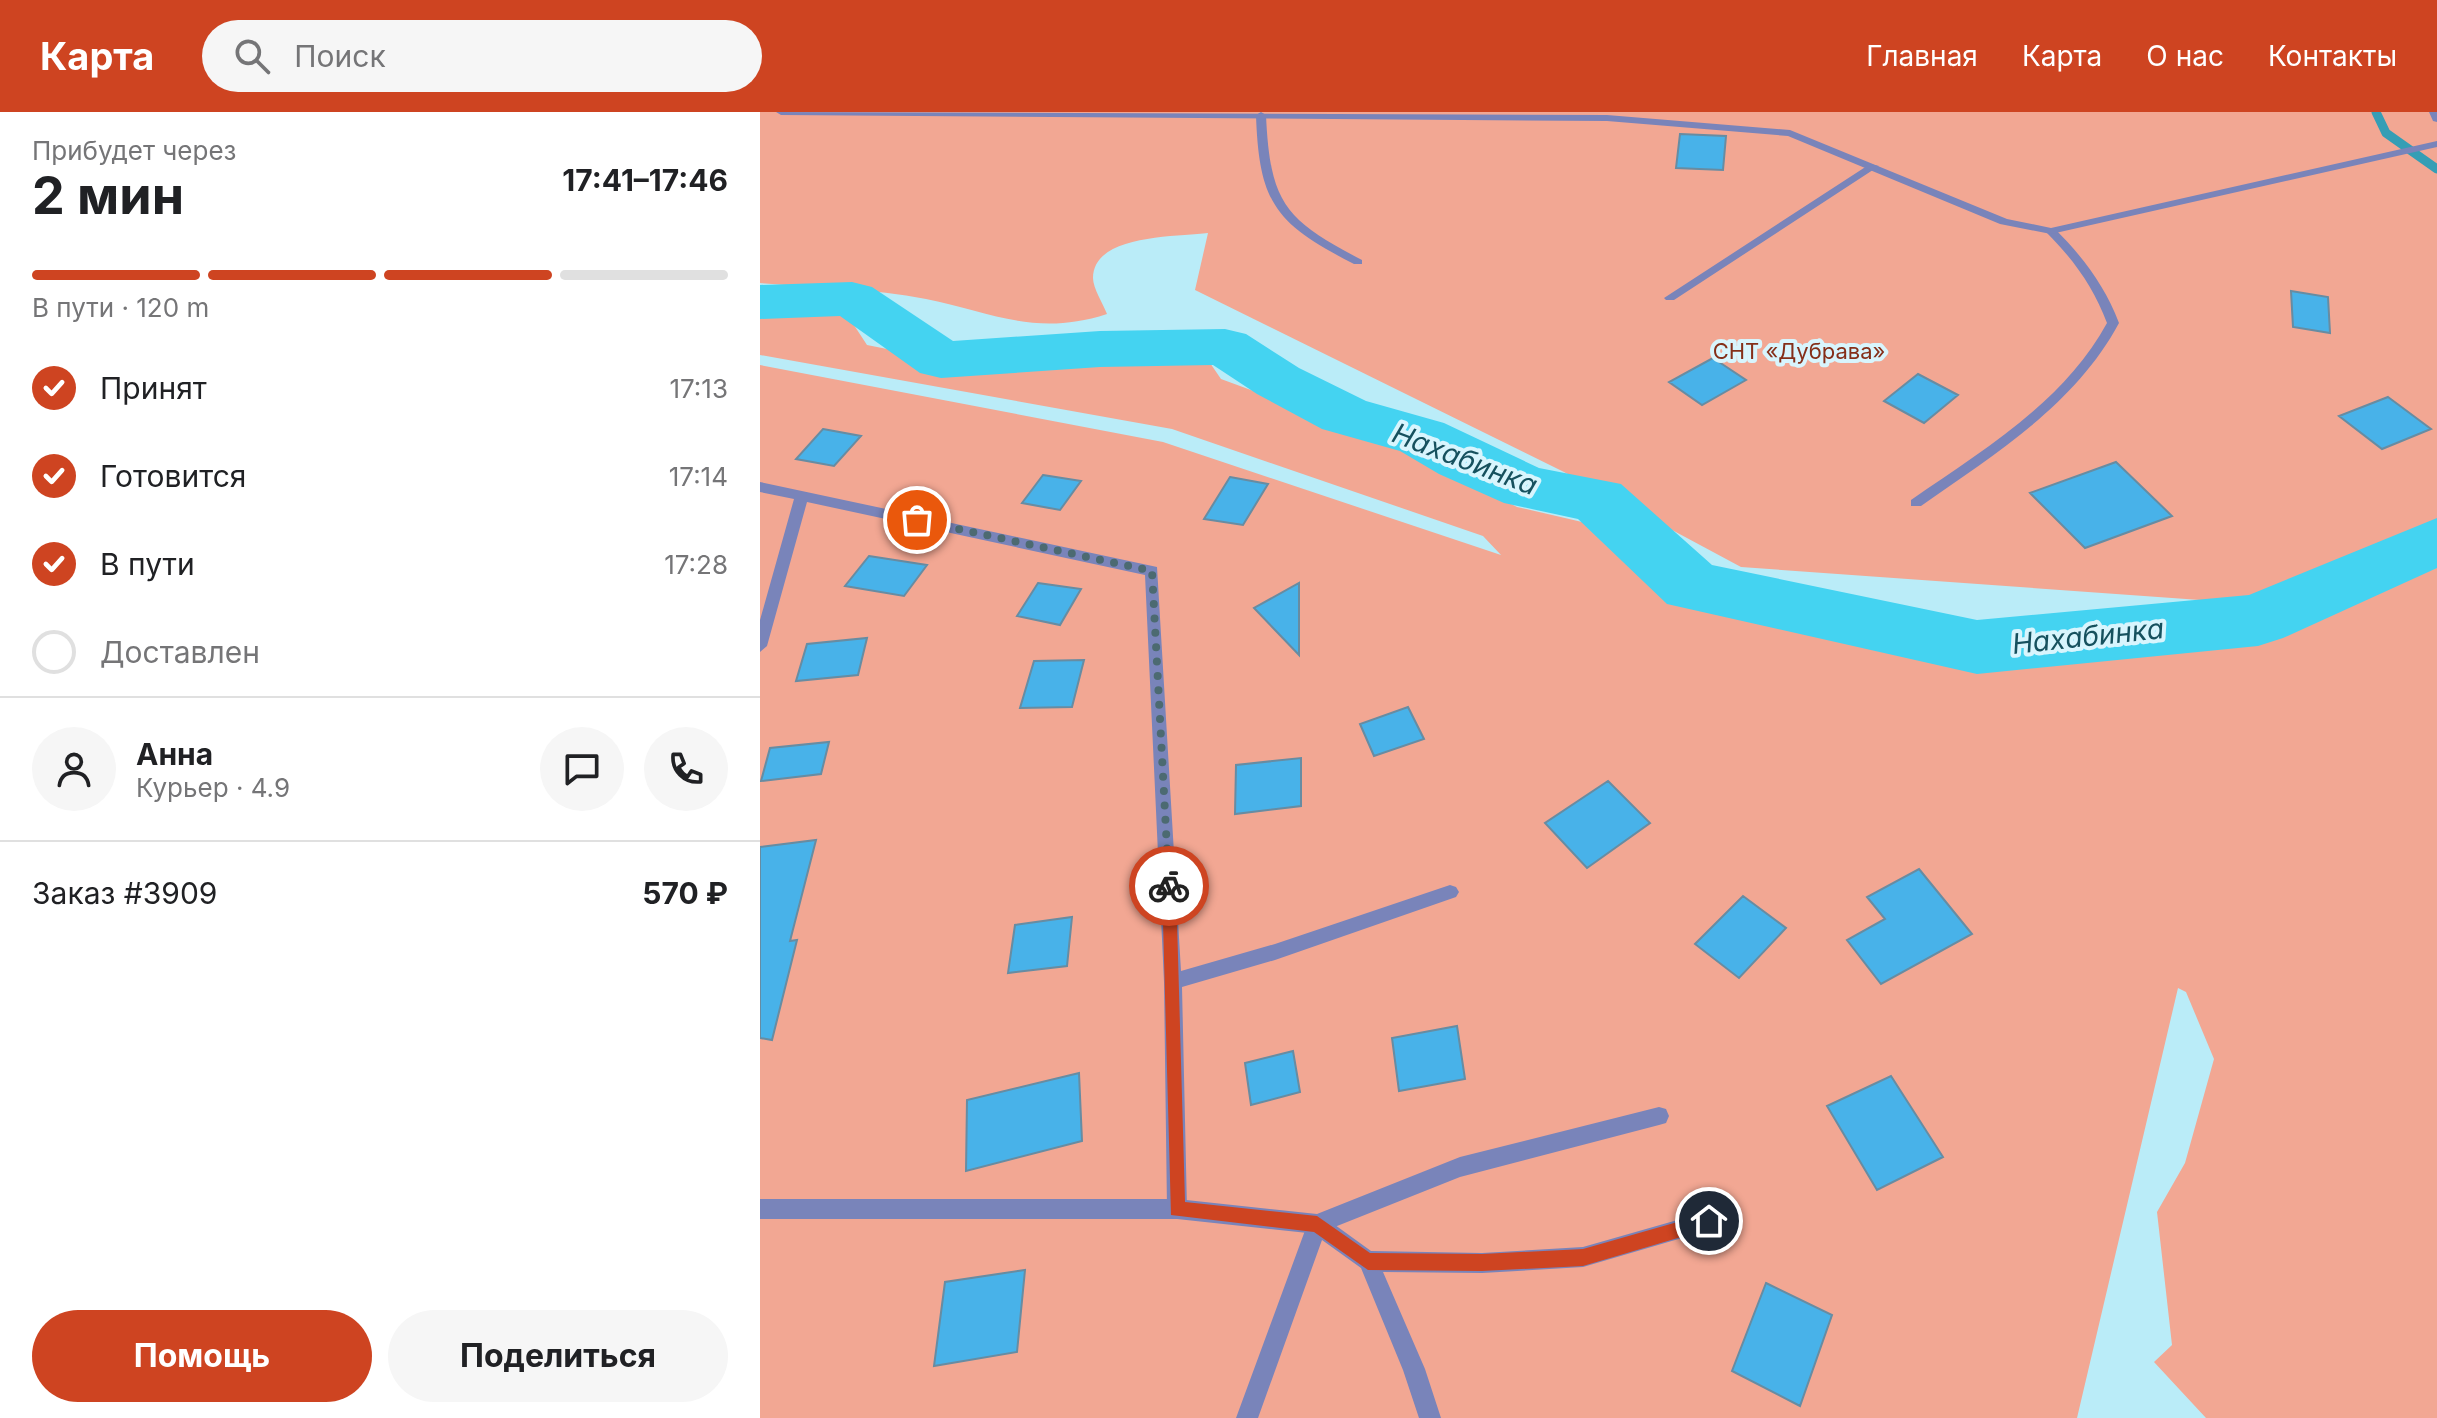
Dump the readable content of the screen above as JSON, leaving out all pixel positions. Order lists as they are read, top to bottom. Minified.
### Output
{"water":["Нахабинка"],"parks":["СНТ «Дубрава»"],"page":{"header":"Карта","search":"Поиск","nav":["Главная","Карта","О нас","Контакты"],"heading":["2 мин","Прибудет через","17:41–17:46"],"panel":["Анна","Курьер · 4.9","Заказ #3909","570 ₽"],"bar":"В пути · 120 m","list":[["Принят","17:13"],["Готовится","17:14"],["В пути","17:28"],"Доставлен"],"buttons":["Помощь","Поделиться"]}}
